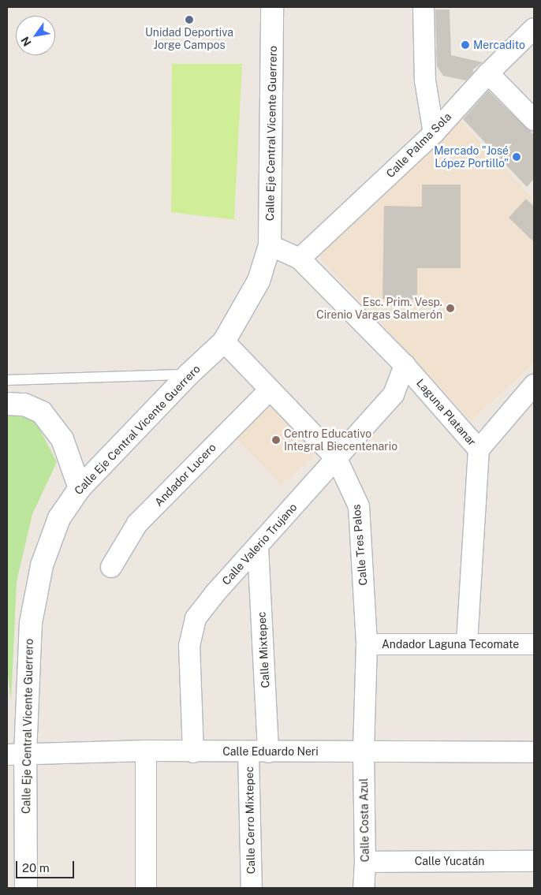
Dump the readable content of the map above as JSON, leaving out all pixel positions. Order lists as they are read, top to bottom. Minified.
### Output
{"streets":{"main road":["Calle Eje Central Vicente Guerrero"],"street":["Calle Palma Sola","Laguna Platanar","Andador Lucero","Calle Valerio Trujano","Calle Tres Palos","Andador Laguna Tecomate","Calle Mixtepec","Calle Eduardo Neri","Calle Cerro Mixtepec","Calle Costa Azul","Calle Yucatán"]},"crossings":[["Calle Eje Central Vicente Guerrero","Laguna Platanar"],["Calle Eje Central Vicente Guerrero","Calle Tres Palos"],["Calle Eje Central Vicente Guerrero","Calle Eduardo Neri"],["Calle Palma Sola","Laguna Platanar"],["Laguna Platanar","Calle Valerio Trujano"],["Laguna Platanar","Andador Laguna Tecomate"],["Andador Lucero","Calle Tres Palos"],["Calle Valerio Trujano","Calle Tres Palos"],["Calle Valerio Trujano","Calle Mixtepec"],["Calle Valerio Trujano","Calle Eduardo Neri"],["Calle Tres Palos","Andador Laguna Tecomate"],["Calle Tres Palos","Calle Eduardo Neri"],["Calle Tres Palos","Calle Costa Azul"],["Calle Mixtepec","Calle Eduardo Neri"],["Calle Mixtepec","Calle Cerro Mixtepec"],["Calle Eduardo Neri","Calle Cerro Mixtepec"],["Calle Eduardo Neri","Calle Costa Azul"],["Calle Costa Azul","Calle Yucatán"]],"places":["Unidad Deportiva Jorge Campos","Mercadito","Mercado \"José López Portillo\"","Esc. Prim. Vesp. Cirenio Vargas Salmerón","Centro Educativo Integral Biecentenario"],"scale_bar":"20 m","north":"bottom left"}
